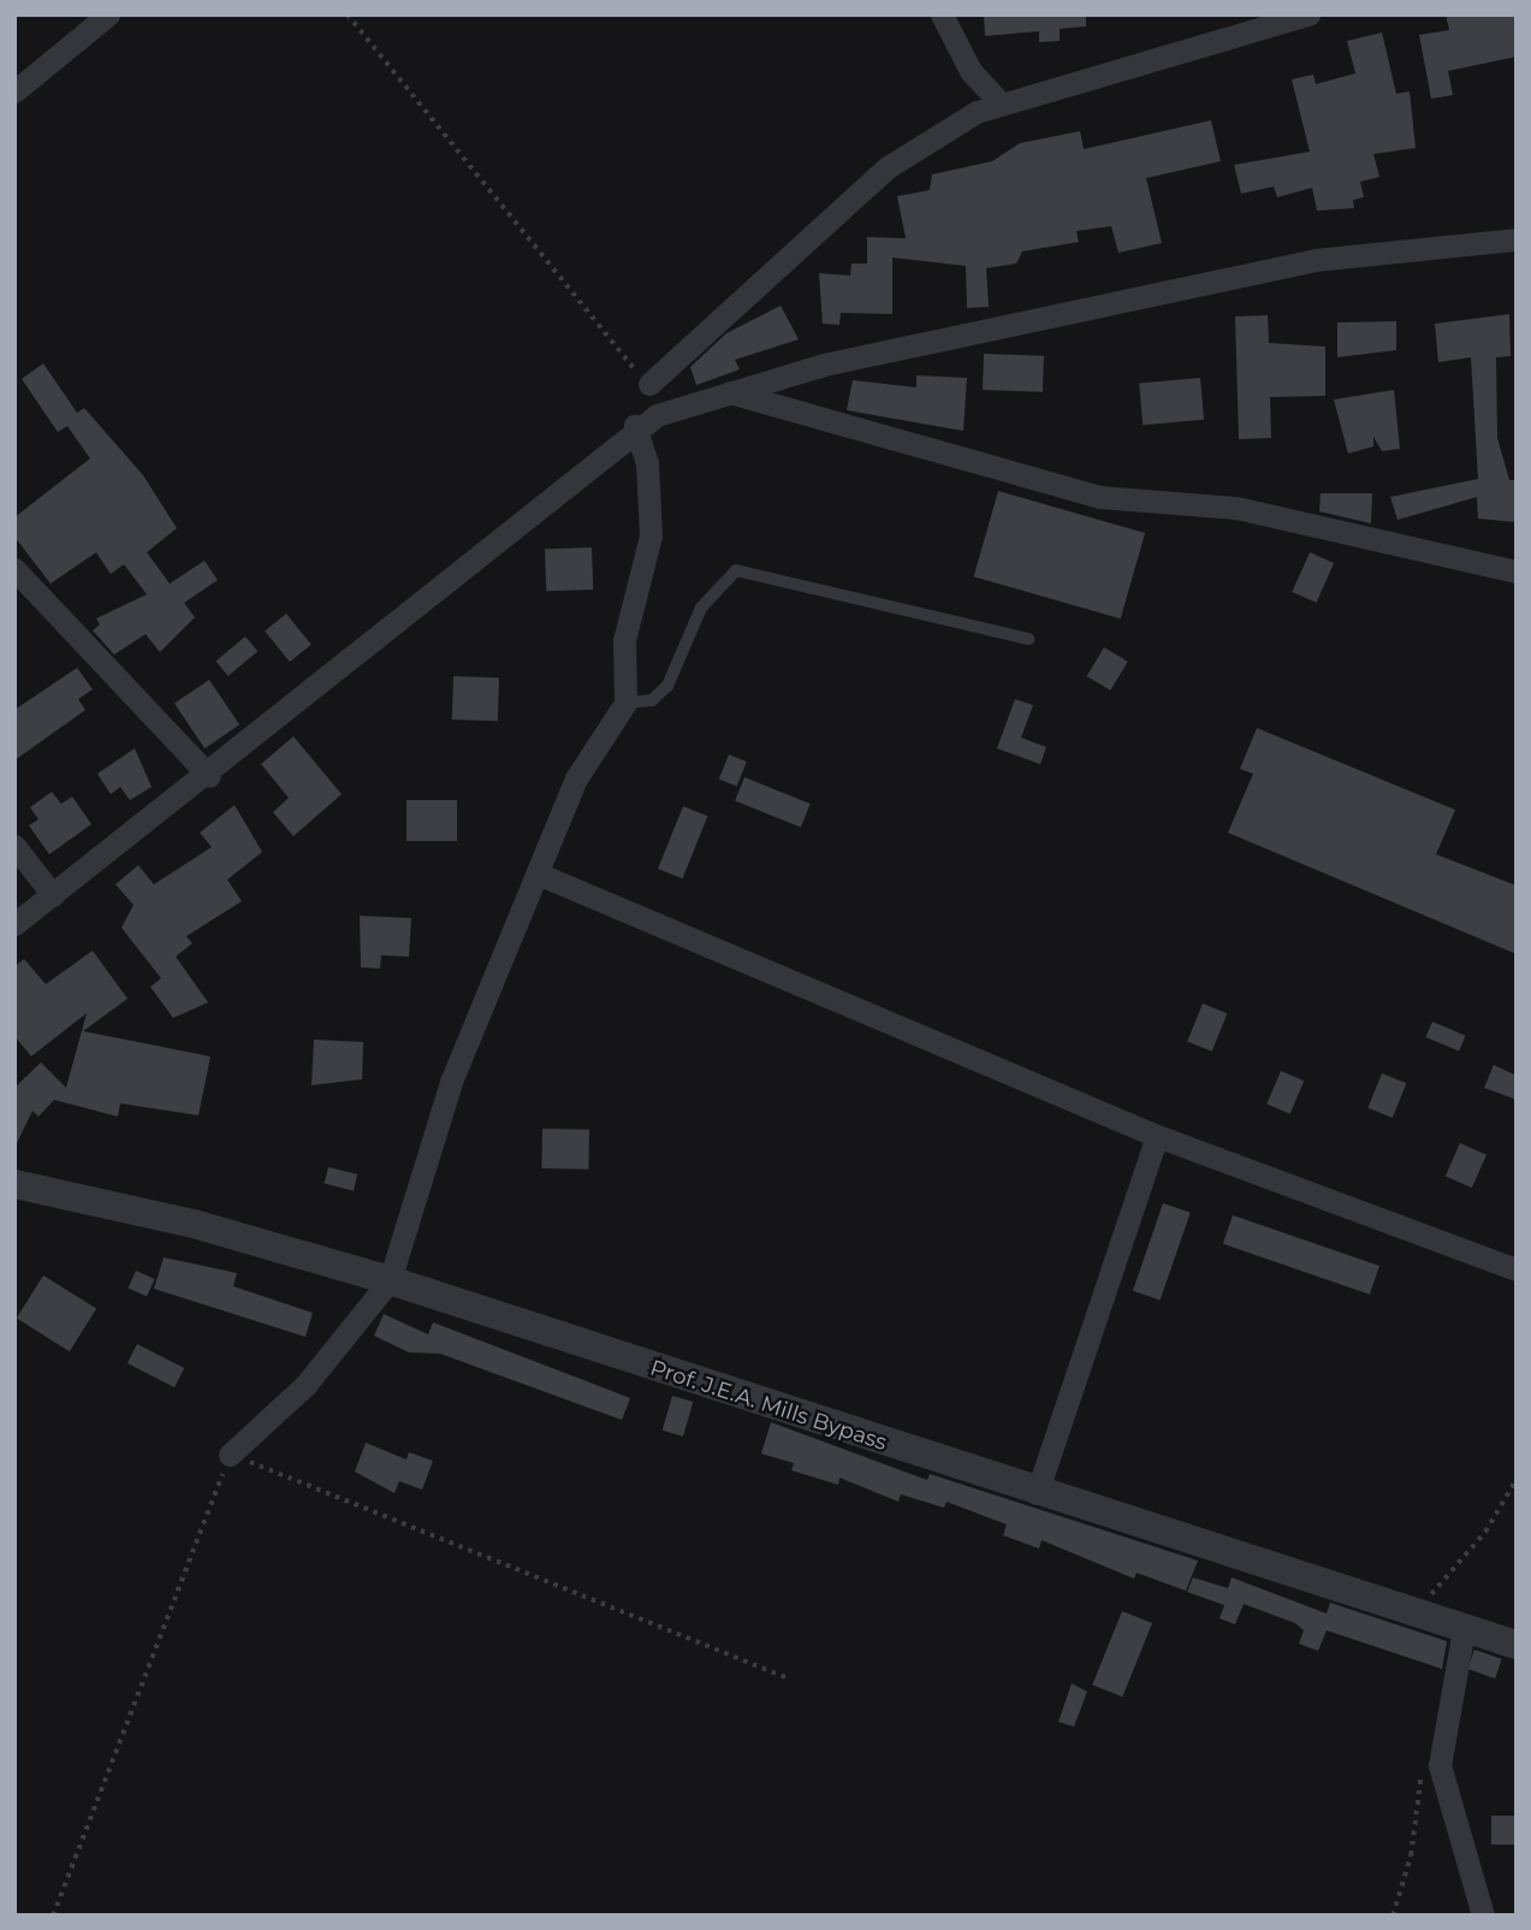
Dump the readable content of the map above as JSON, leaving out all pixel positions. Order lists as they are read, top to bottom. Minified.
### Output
{"streets":{"street":["Prof. J.E.A. Mills Bypass"]}}
